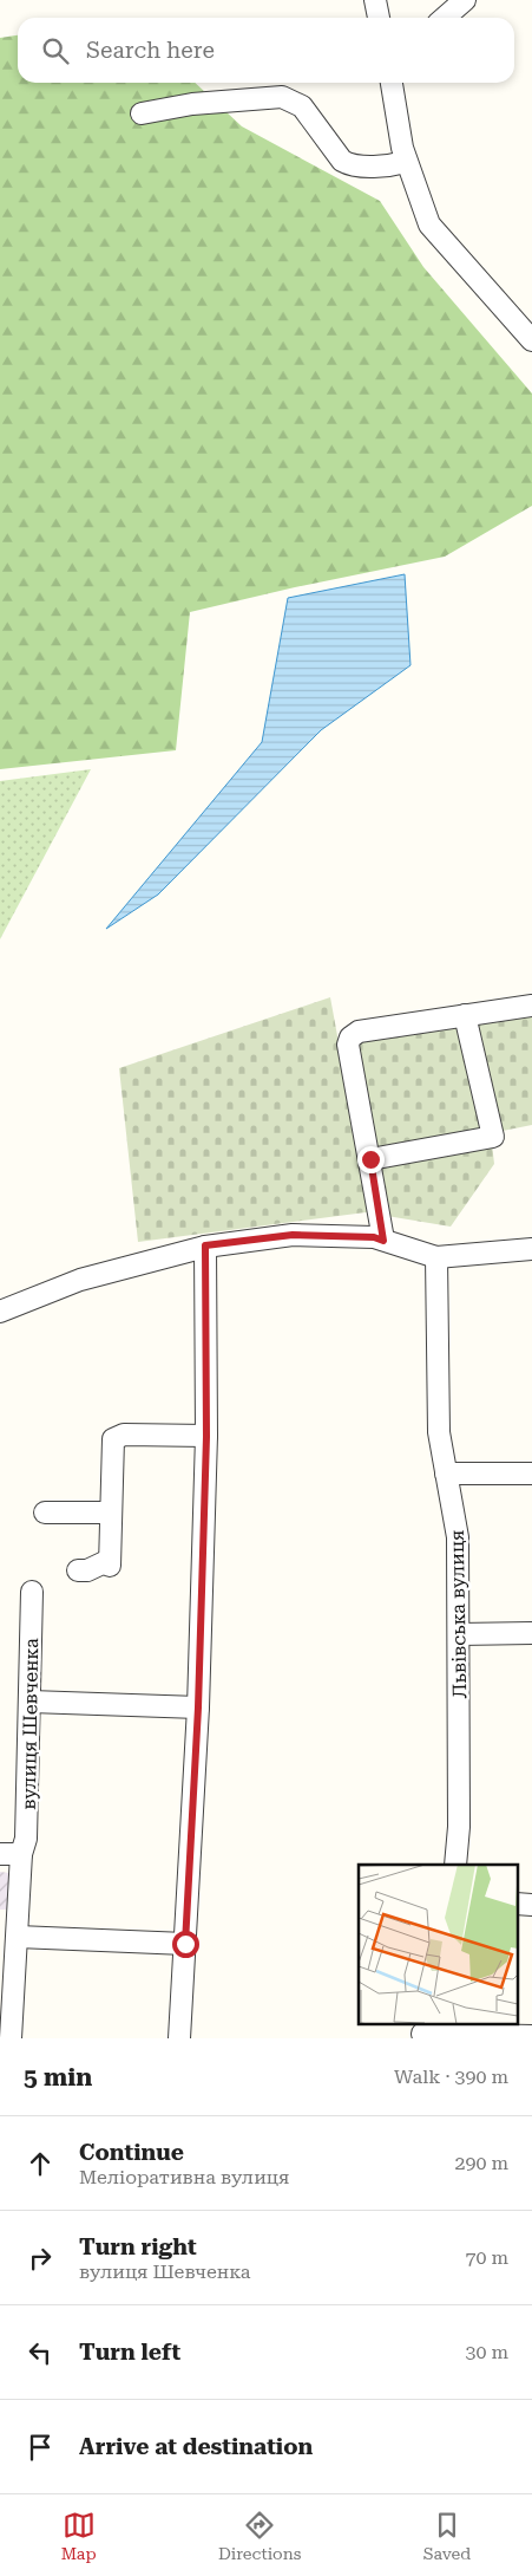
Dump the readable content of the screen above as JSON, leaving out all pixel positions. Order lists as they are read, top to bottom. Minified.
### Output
{"streets":{"street":["Львівська вулиця","вулиця Шевченка"]},"page":{"search":"Search here","heading":["5 min","Walk · 390 m"],"list":[["Continue","Меліоративна вулиця","290 m"],["Turn right","вулиця Шевченка","70 m"],["Turn left","30 m"],"Arrive at destination"],"nav":["Map","Directions","Saved"]}}
